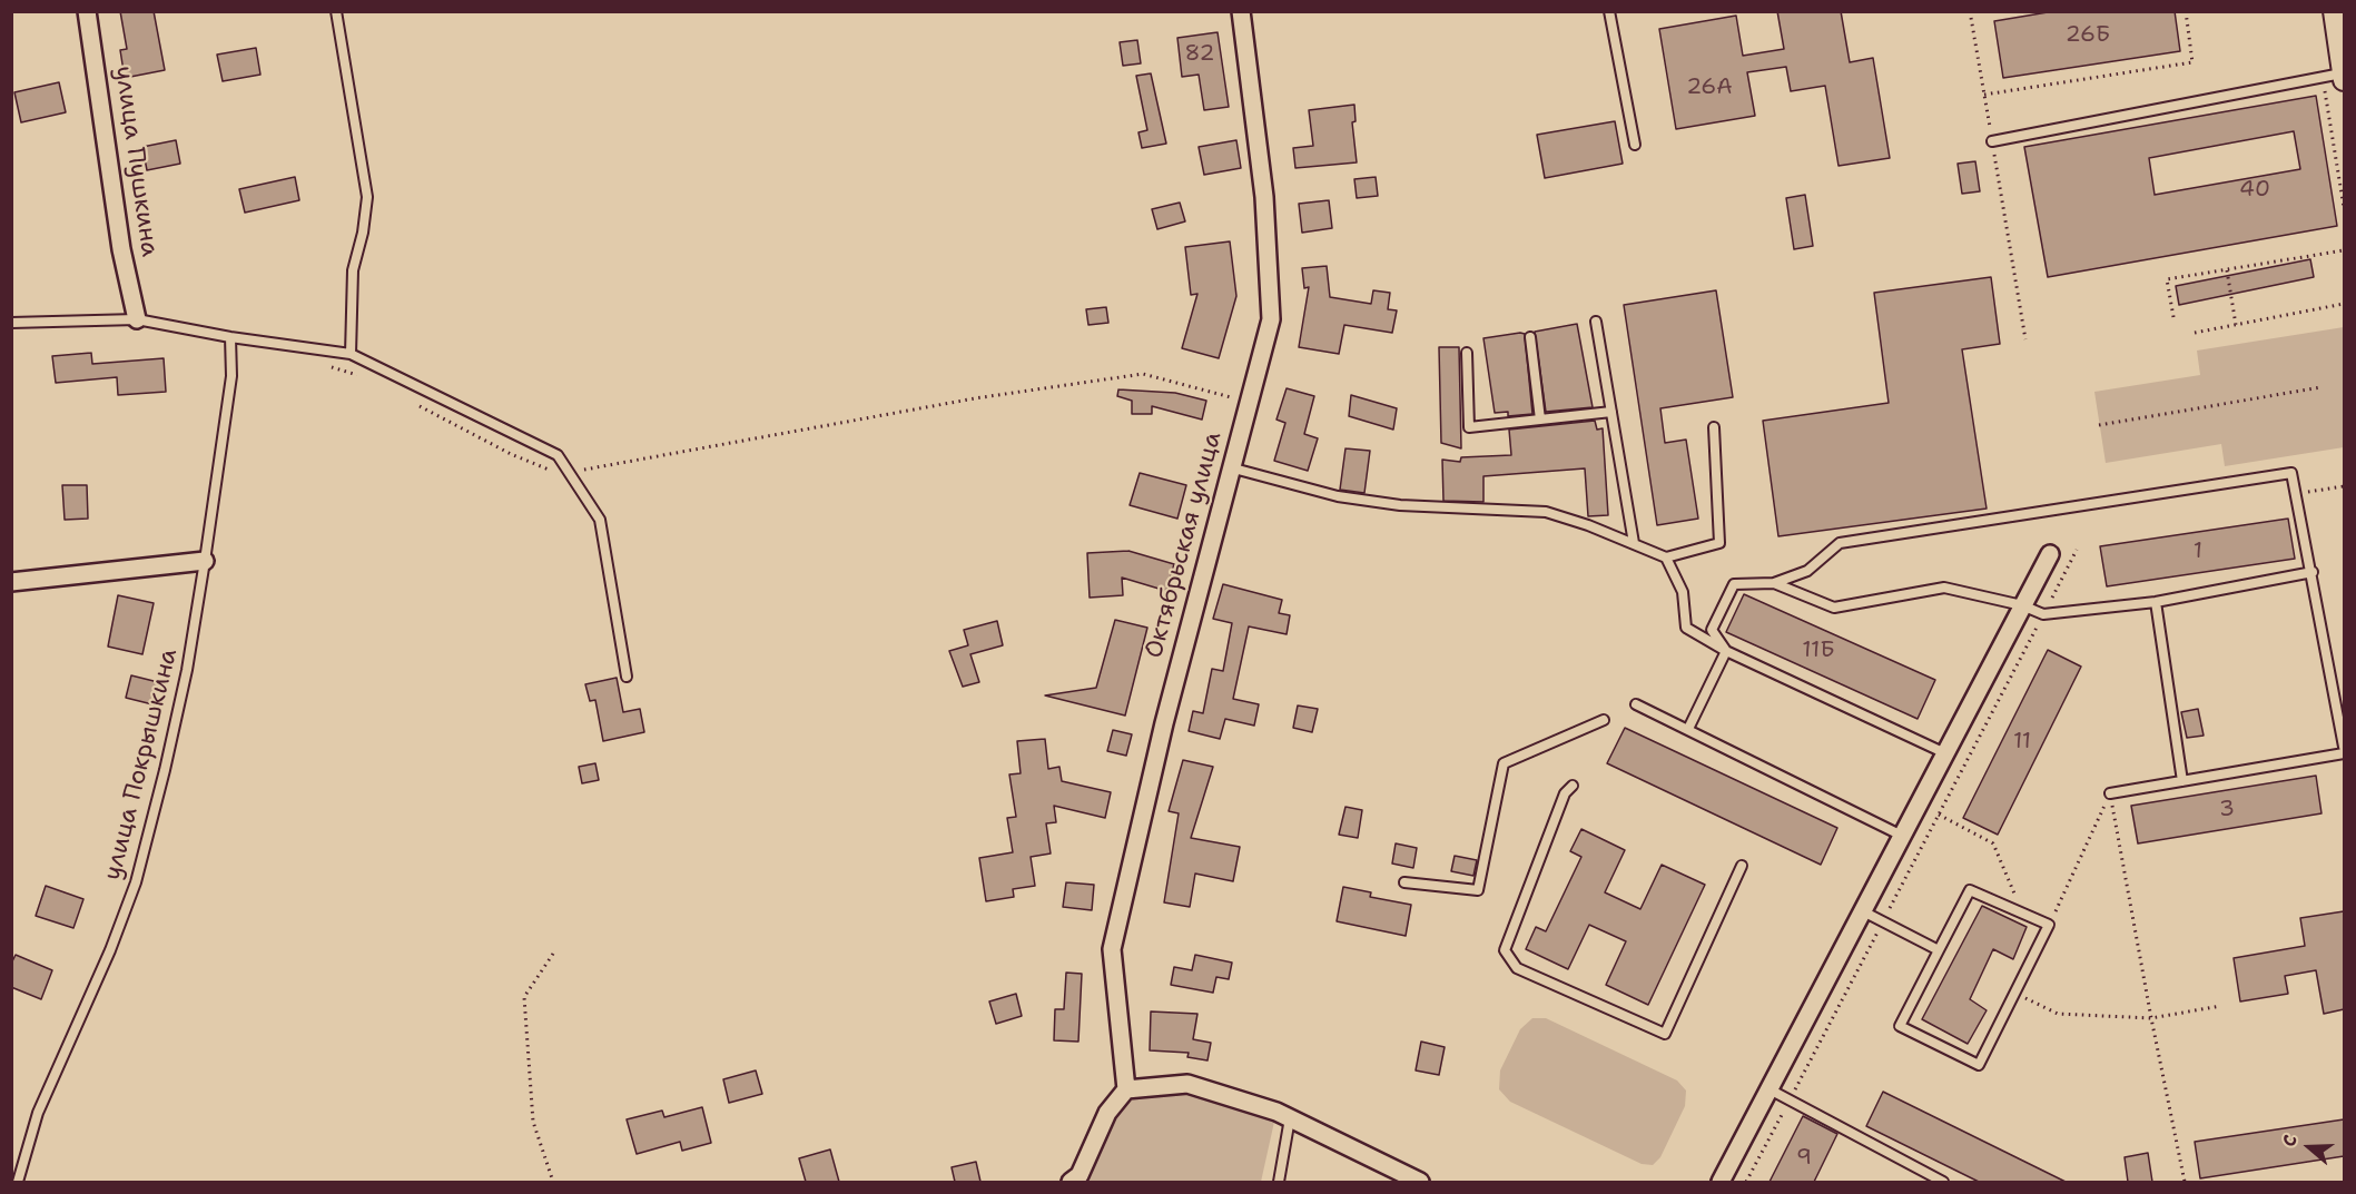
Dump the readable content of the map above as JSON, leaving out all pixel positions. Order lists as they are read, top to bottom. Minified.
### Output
{"streets":{"street":["улица Пушкина","Октябрьская улица"],"lane":["улица Покрышкина"]},"house_numbers":["26Б","82","26А","40","1","11Б","11","3","9"],"north":"left"}
